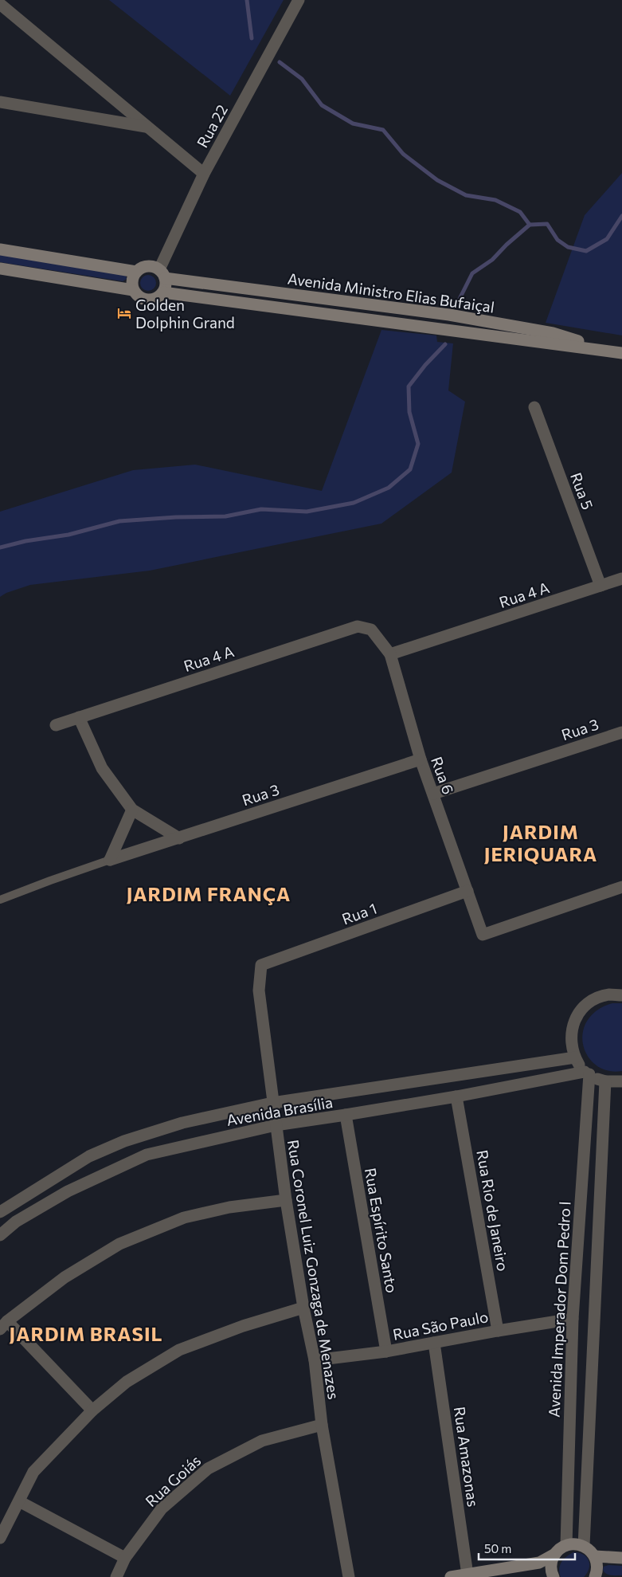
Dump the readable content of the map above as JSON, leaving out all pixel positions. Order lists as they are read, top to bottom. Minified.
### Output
{"streets":{"main road":["Avenida Ministro Elias Bufaiçal"],"street":["Rua 22","Rua 5","Rua 4 A","Rua 3","Rua 6","Rua 1","Avenida Brasília","Rua Rio de Janeiro","Rua Espírito Santo","Rua Coronel Luiz Gonzaga de Menazes","Avenida Imperador Dom Pedro l","Rua São Paulo","Rua Amazonas","Rua Goiás"]},"crossings":[["Rua 22","Avenida Ministro Elias Bufaiçal"],["Rua 5","Rua 4 A"],["Rua 4 A","Rua 6"],["Rua 3","Rua 6"],["Rua 6","Rua 1"],["Rua 1","Rua Coronel Luiz Gonzaga de Menazes"],["Avenida Brasília","Rua Rio de Janeiro"],["Avenida Brasília","Rua Espírito Santo"],["Avenida Brasília","Rua Coronel Luiz Gonzaga de Menazes"],["Avenida Brasília","Avenida Imperador Dom Pedro l"],["Rua Rio de Janeiro","Rua São Paulo"],["Rua Espírito Santo","Rua São Paulo"],["Rua Coronel Luiz Gonzaga de Menazes","Rua São Paulo"],["Rua Coronel Luiz Gonzaga de Menazes","Rua Goiás"],["Avenida Imperador Dom Pedro l","Rua São Paulo"],["Rua São Paulo","Rua Amazonas"]],"districts":["JARDIM JERIQUARA","JARDIM FRANÇA","JARDIM BRASIL"],"places":{"hotel":["Golden Dolphin Grand"]},"scale_bar":"50 m"}
